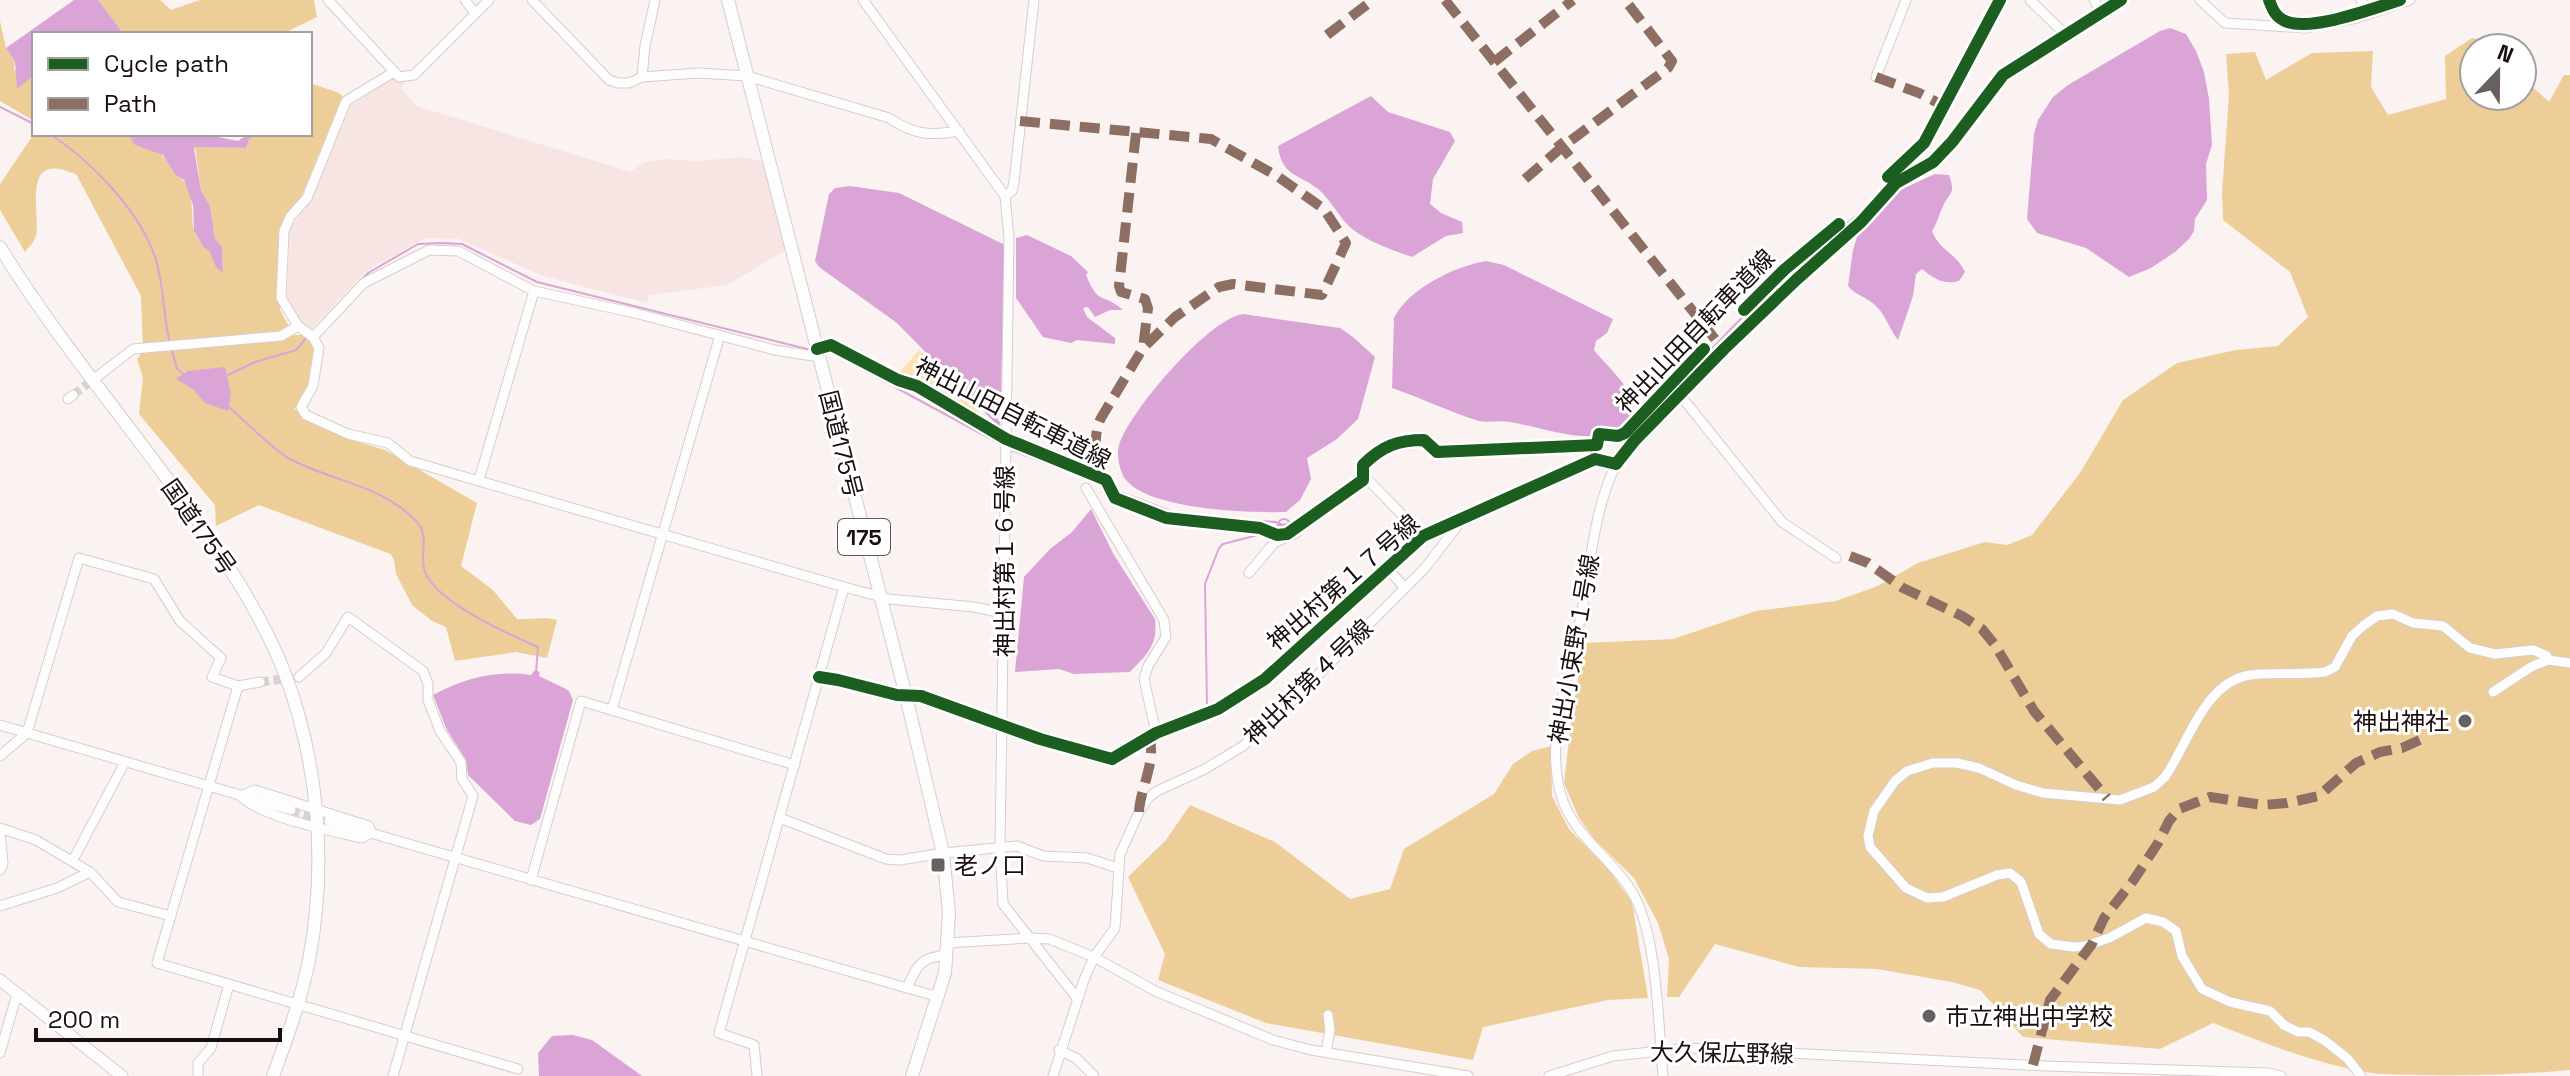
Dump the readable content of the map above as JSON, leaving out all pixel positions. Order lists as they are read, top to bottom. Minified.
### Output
{"streets":{"highway":["国道175号","175"],"street":["神出村第１６号線","神出村第１７号線","神出小束野１号線","神出村第４号線","大久保広野線"],"cycle path":["神出山田自転車道線"]},"crossings":[["国道175号","神出村第１７号線"],["神出村第１６号線","神出村第１７号線"],["神出村第１６号線","神出村第４号線"],["神出村第１７号線","神出小束野１号線"],["神出村第１７号線","神出村第４号線"],["神出小束野１号線","大久保広野線"]],"places":{"other":["神出神社","市立神出中学校"],"transit":["老ノ口"]},"legend":["Cycle path","Path"],"scale_bar":"200 m","north":"top"}
